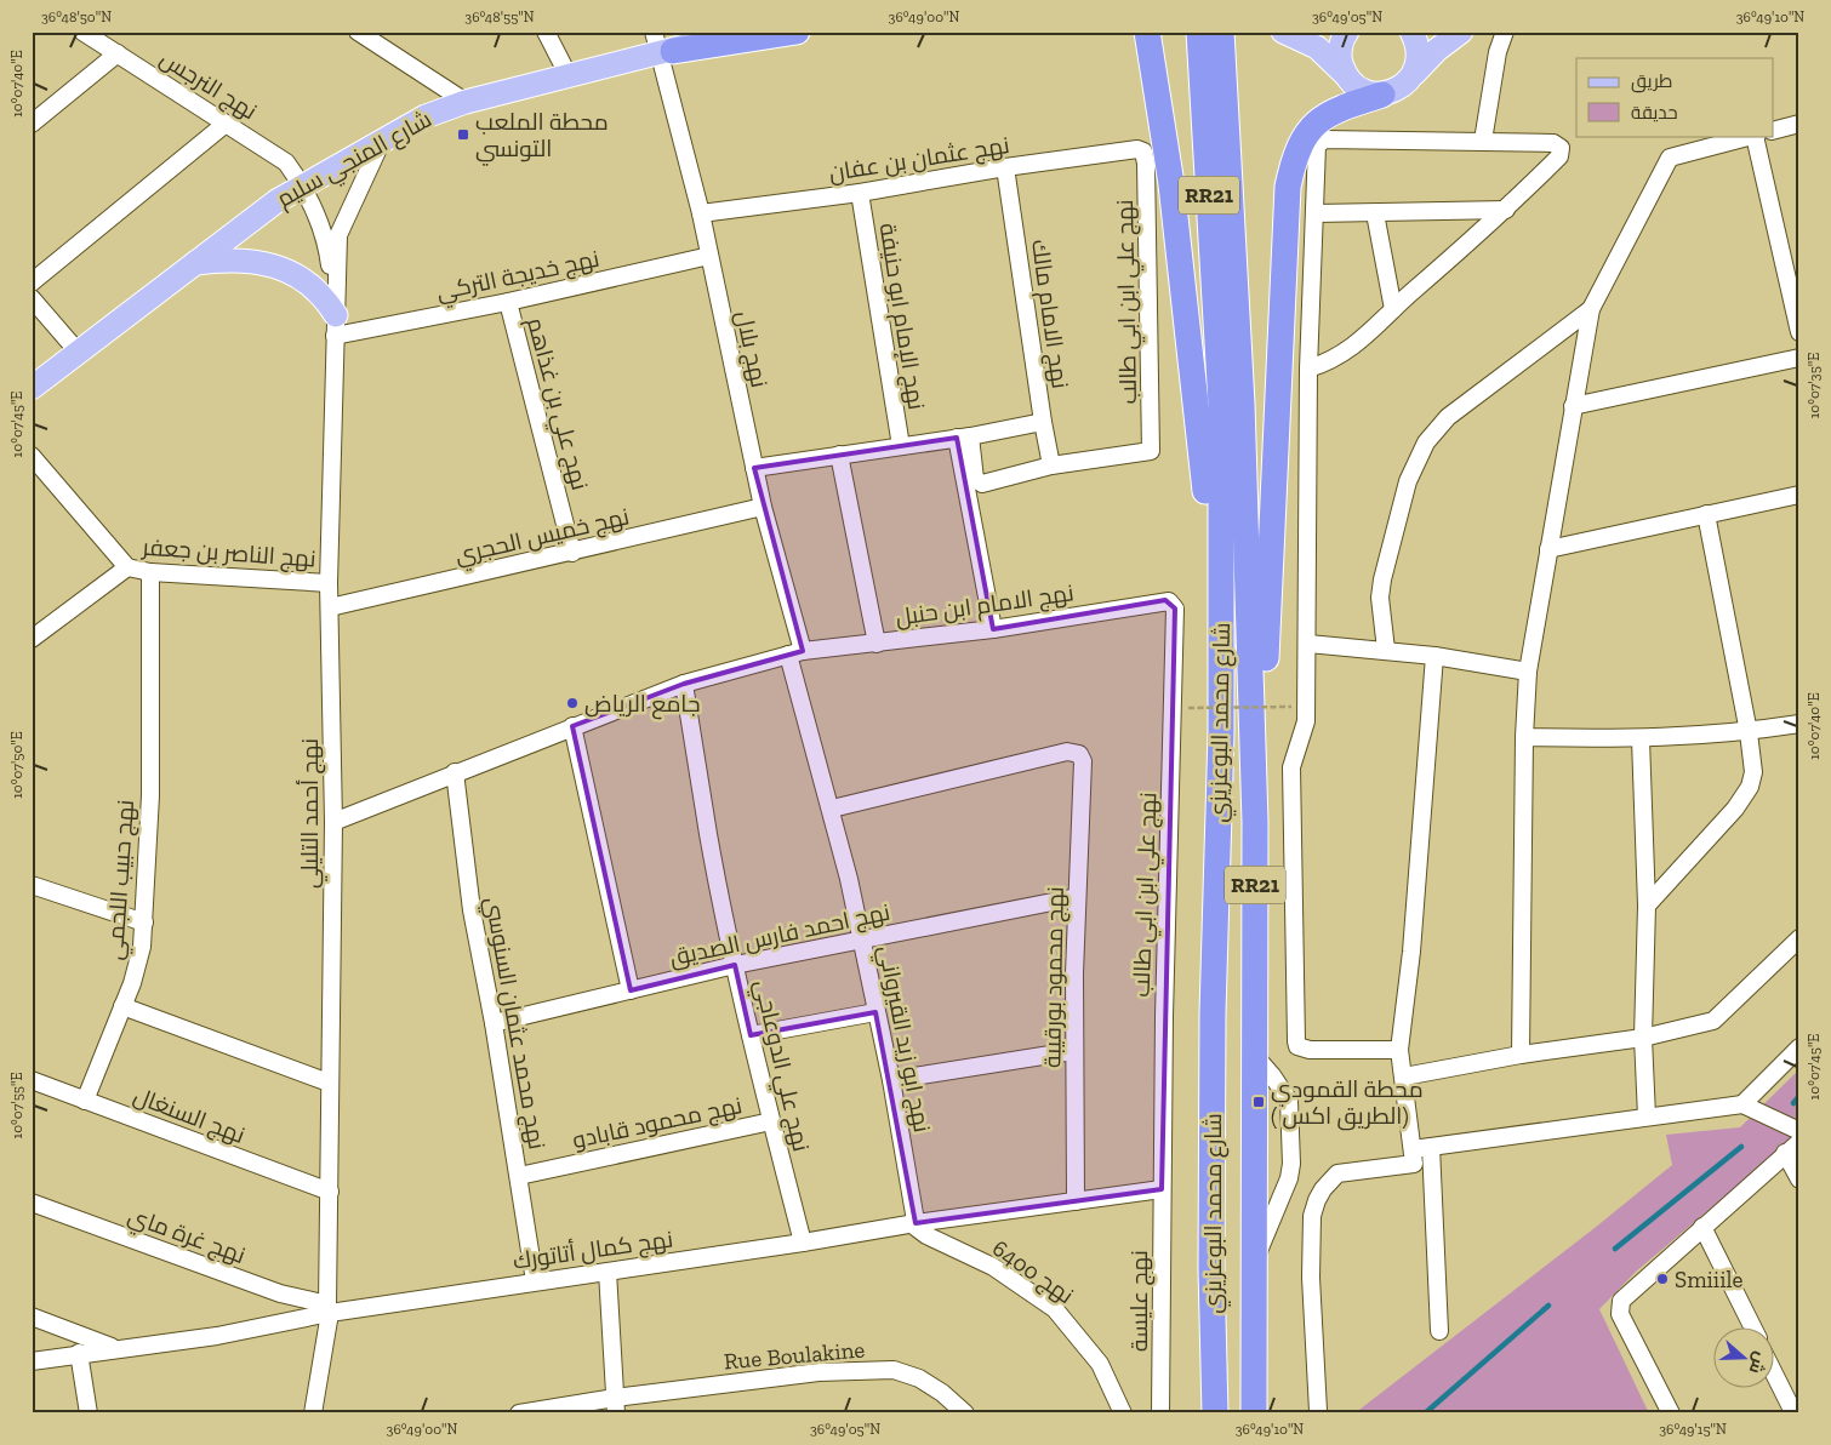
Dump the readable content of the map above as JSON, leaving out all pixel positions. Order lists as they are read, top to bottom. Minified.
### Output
{"streets":{"highway":["RR21","شارع محمد البوعزيزي"],"main road":["شارع المنجي سليم"],"street":["نهج النرجس","نهج عثمان بن عفان","نهج خديجة التركي","نهج علي ابن ابي طالب","نهج الامام مالك","نهج الإمام ابو حنيفة","نهج بلال","نهج علي بن غذاهم","نهج خميس الحجري","نهج الناصر بن جعفر","نهج الامام ابن حنبل","نهج أحمد التليلي","نهج حبيب اللجمي","نهج احمد فارس الصديق","نهج محمود بورقيبة","نهج محمد عثمان السنوسي","نهج ابو زيد القيرواني","نهج علي الدوعاجي","نهج السنغال","نهج محمود قابادو","نهج غرة ماي","نهج كمال أتاتورك","نهج 6400","نهج عليسة","Rue Boulakine"]},"crossings":[["نهج النرجس","شارع المنجي سليم"],["نهج النرجس","نهج أحمد التليلي"],["شارع المنجي سليم","نهج بلال"],["شارع المنجي سليم","نهج أحمد التليلي"],["نهج عثمان بن عفان","نهج علي ابن ابي طالب"],["نهج عثمان بن عفان","نهج الامام مالك"],["نهج عثمان بن عفان","نهج الإمام ابو حنيفة"],["نهج عثمان بن عفان","نهج بلال"],["نهج خديجة التركي","نهج بلال"],["نهج خديجة التركي","نهج علي بن غذاهم"],["نهج خديجة التركي","نهج أحمد التليلي"],["نهج علي ابن ابي طالب","نهج الامام مالك"],["نهج علي ابن ابي طالب","نهج الامام ابن حنبل"],["نهج علي ابن ابي طالب","نهج كمال أتاتورك"],["نهج علي ابن ابي طالب","نهج عليسة"],["نهج بلال","نهج خميس الحجري"],["نهج بلال","نهج الامام ابن حنبل"],["نهج بلال","نهج ابو زيد القيرواني"],["نهج علي بن غذاهم","نهج خميس الحجري"],["نهج خميس الحجري","نهج أحمد التليلي"],["نهج الناصر بن جعفر","نهج أحمد التليلي"],["نهج الناصر بن جعفر","نهج حبيب اللجمي"],["نهج الامام ابن حنبل","نهج أحمد التليلي"],["نهج الامام ابن حنبل","نهج محمد عثمان السنوسي"],["نهج الامام ابن حنبل","نهج ابو زيد القيرواني"],["نهج الامام ابن حنبل","نهج علي الدوعاجي"],["نهج أحمد التليلي","نهج السنغال"],["نهج أحمد التليلي","نهج غرة ماي"],["نهج أحمد التليلي","نهج كمال أتاتورك"],["نهج حبيب اللجمي","نهج السنغال"],["نهج احمد فارس الصديق","نهج محمود بورقيبة"],["نهج احمد فارس الصديق","نهج محمد عثمان السنوسي"],["نهج احمد فارس الصديق","نهج ابو زيد القيرواني"],["نهج احمد فارس الصديق","نهج علي الدوعاجي"],["نهج محمود بورقيبة","نهج ابو زيد القيرواني"],["نهج محمود بورقيبة","نهج كمال أتاتورك"],["نهج محمد عثمان السنوسي","نهج محمود قابادو"],["نهج محمد عثمان السنوسي","نهج كمال أتاتورك"],["نهج ابو زيد القيرواني","نهج كمال أتاتورك"],["نهج ابو زيد القيرواني","نهج 6400"],["نهج علي الدوعاجي","نهج محمود قابادو"],["نهج علي الدوعاجي","نهج كمال أتاتورك"],["نهج غرة ماي","نهج كمال أتاتورك"],["نهج كمال أتاتورك","نهج 6400"],["نهج كمال أتاتورك","نهج عليسة"]],"places":{"transit":["محطة الملعب التونسي","محطة القمودي ( الطريق اكس)"],"other":["جامع الرياض","Smiiile"]},"legend":["طريق","حديقة"],"north":"right","coordinates":["36°48'50\"N","36°48'55\"N","36°49'00\"N","36°49'05\"N","36°49'10\"N","10°07'40\"E","10°07'35\"E","10°07'45\"E","10°07'50\"E","10°07'55\"E","36°49'15\"N"]}
